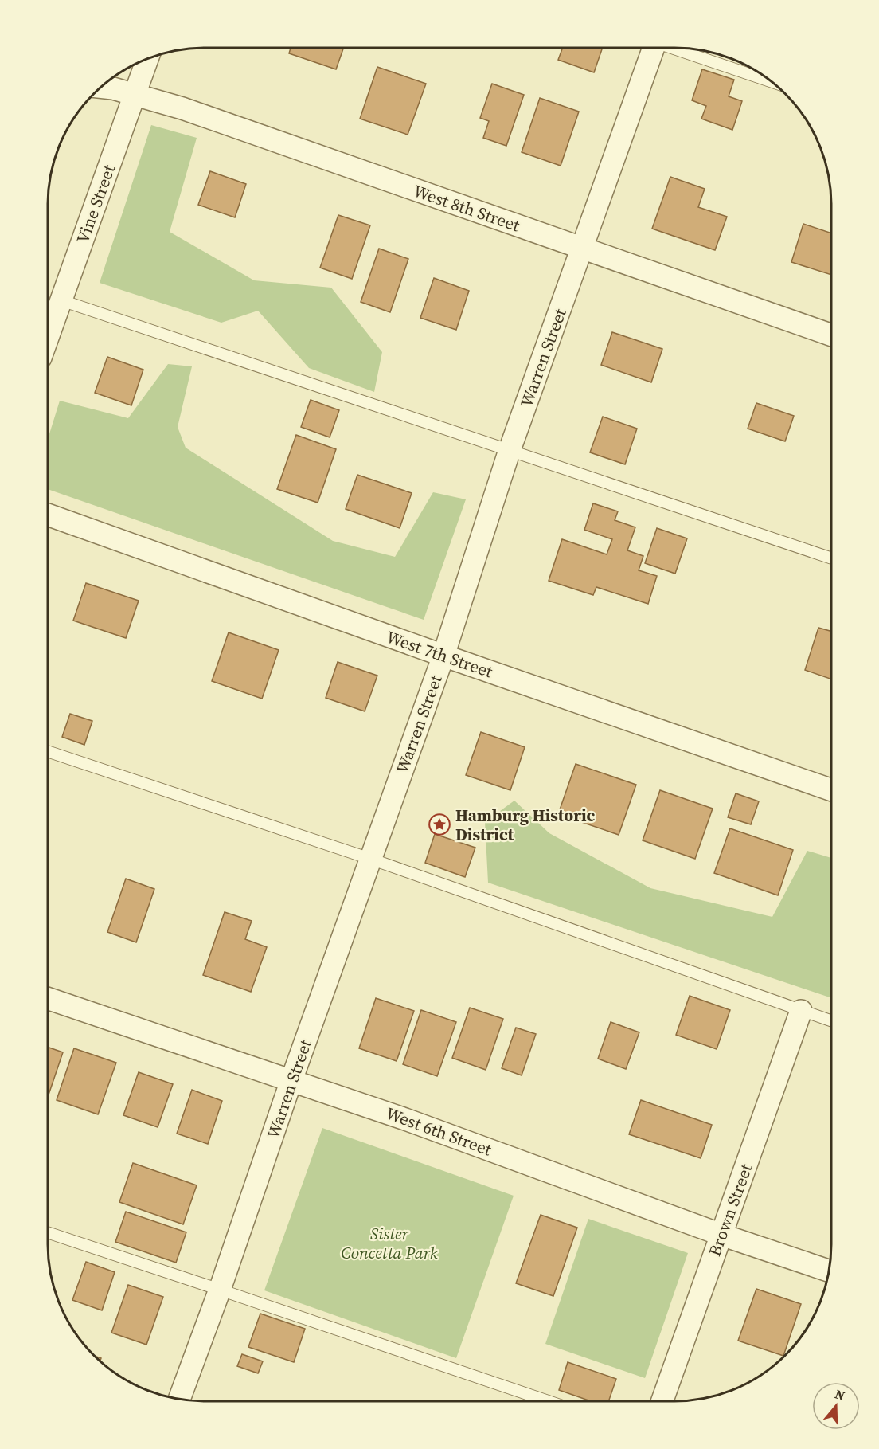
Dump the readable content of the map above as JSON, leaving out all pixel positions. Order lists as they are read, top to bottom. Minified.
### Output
{"streets":{"street":["Vine Street","West 8th Street","Warren Street","West 7th Street","West 6th Street","Brown Street"]},"crossings":[["Vine Street","West 8th Street"],["West 8th Street","Warren Street"],["Warren Street","West 7th Street"],["Warren Street","West 6th Street"],["West 6th Street","Brown Street"]],"parks":["Sister Concetta Park"],"places":{"place":["Hamburg Historic District"]},"north":"top"}
